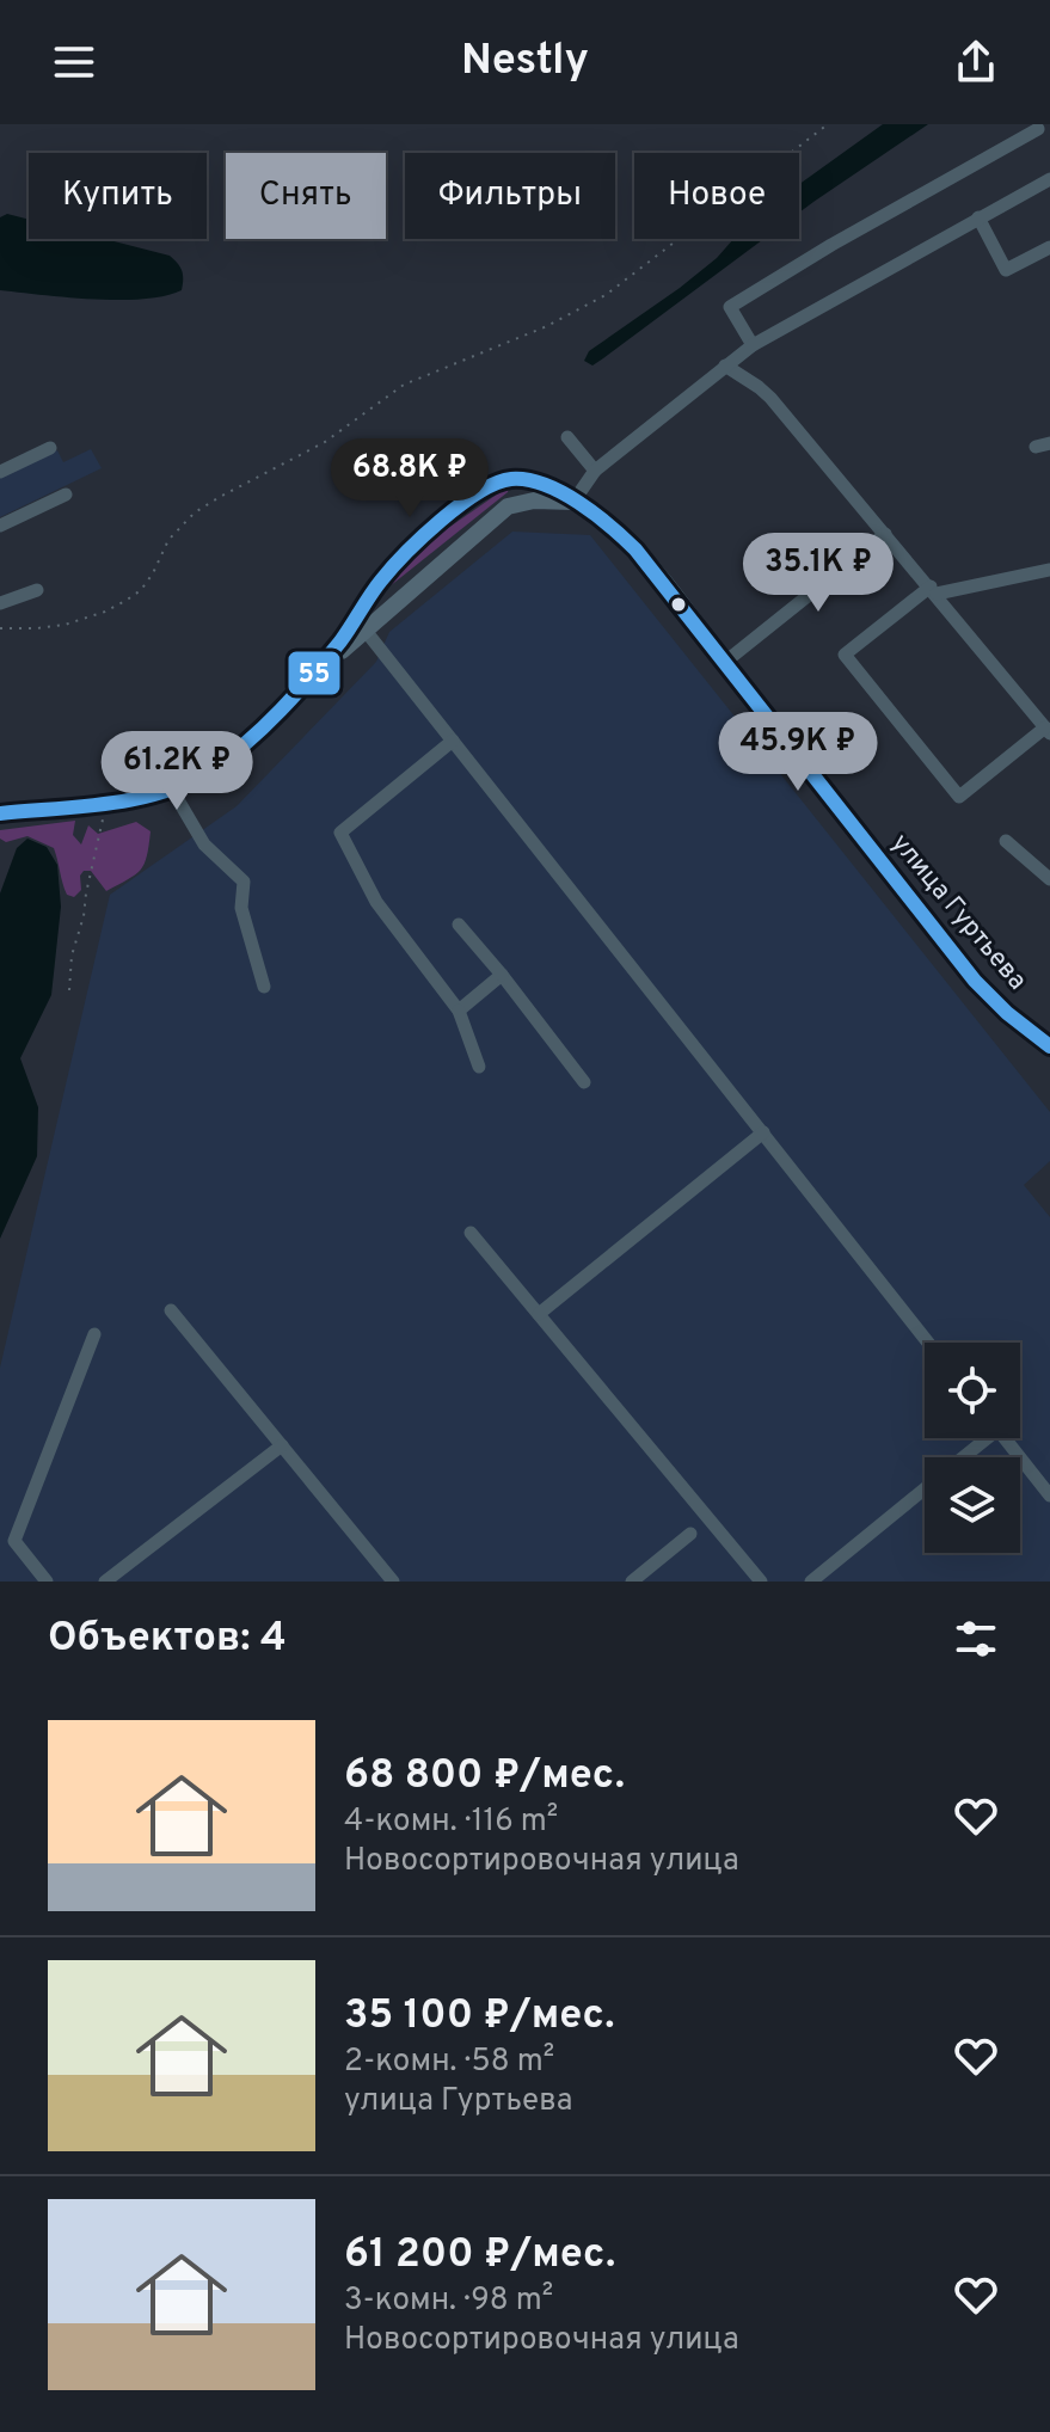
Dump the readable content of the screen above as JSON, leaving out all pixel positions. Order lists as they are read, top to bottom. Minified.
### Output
{"streets":{"main road":["улица Гуртьева"]},"lines":["transit line 55"],"page":{"header":"Nestly","chip":["Купить","Снять","Фильтры","Новое"],"price":["68.8K ₽","35.1K ₽","45.9K ₽","61.2K ₽"],"heading":"Объектов: 4","list":[{"name":"68 800 ₽/мес.","note":"4-комн. · 116 m² · Новосортировочная улица"},{"name":"35 100 ₽/мес.","note":"2-комн. · 58 m² · улица Гуртьева"},{"name":"61 200 ₽/мес.","note":"3-комн. · 98 m² · Новосортировочная улица"}]}}
